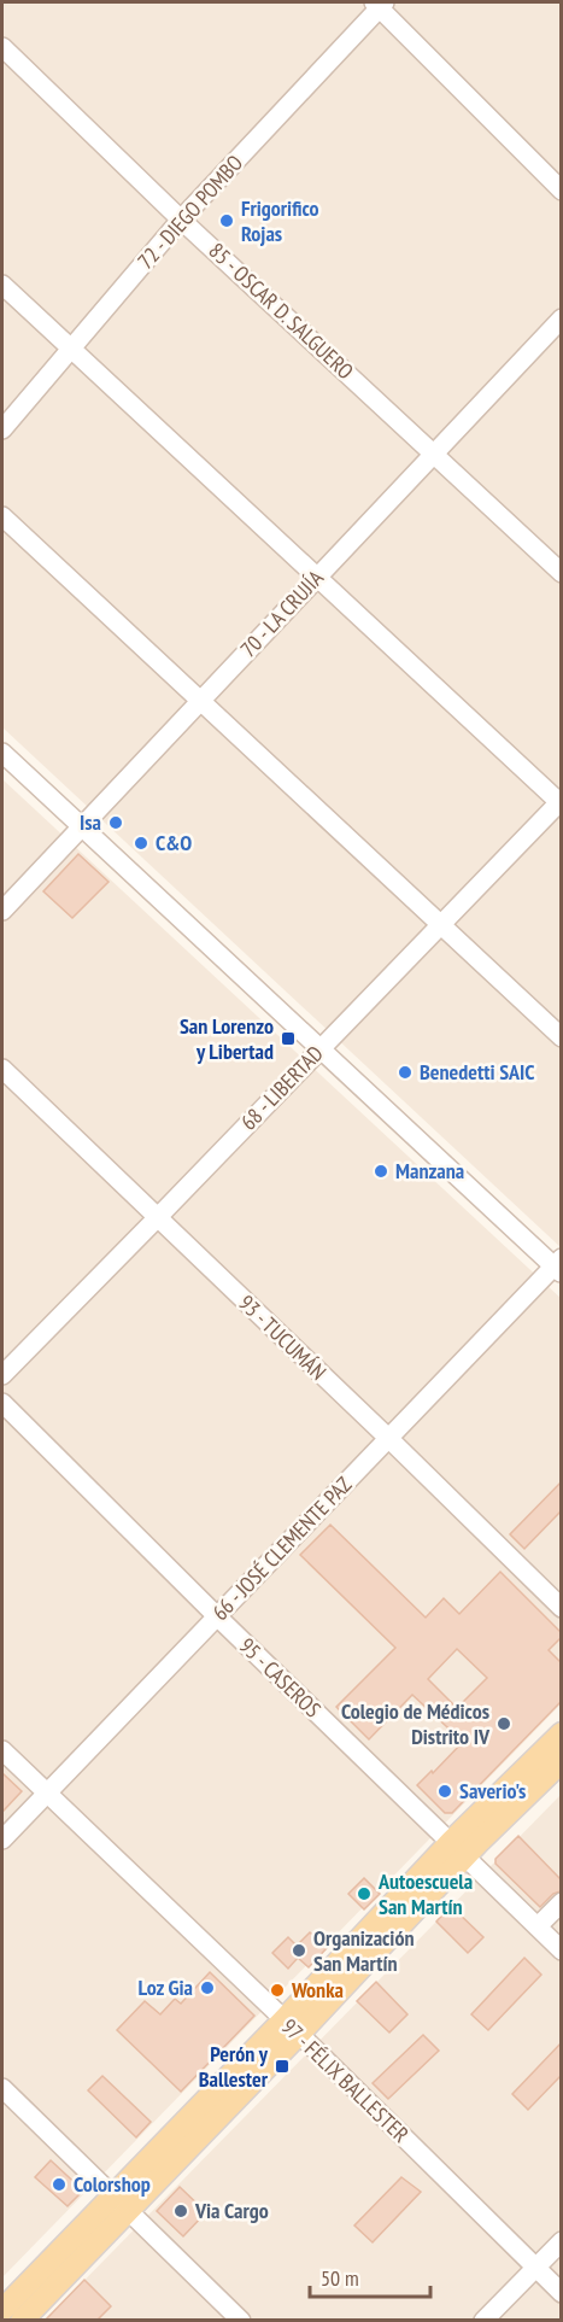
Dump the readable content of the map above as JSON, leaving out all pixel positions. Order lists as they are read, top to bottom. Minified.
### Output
{"streets":{"street":["72 - DIEGO POMBO","85 - OSCAR D. SALGUERO","70 - LA CRUJÍA","68 - LIBERTAD","93 - TUCUMÁN","66 - JOSÉ CLEMENTE PAZ","95 - CASEROS","97 - FÉLIX BALLESTER"]},"crossings":[["72 - DIEGO POMBO","85 - OSCAR D. SALGUERO"],["85 - OSCAR D. SALGUERO","70 - LA CRUJÍA"],["68 - LIBERTAD","93 - TUCUMÁN"],["93 - TUCUMÁN","66 - JOSÉ CLEMENTE PAZ"],["66 - JOSÉ CLEMENTE PAZ","95 - CASEROS"],["66 - JOSÉ CLEMENTE PAZ","97 - FÉLIX BALLESTER"]],"places":{"other":["Frigorifico Rojas","Isa","C&O","Benedetti SAIC","Manzana","Colegio de Médicos Distrito IV","Saverio's","Autoescuela San Martín","Organización San Martín","Loz Gia","Wonka","Colorshop","Via Cargo"],"transit":["San Lorenzo y Libertad","Perón y Ballester"]},"scale_bar":"50 m"}
